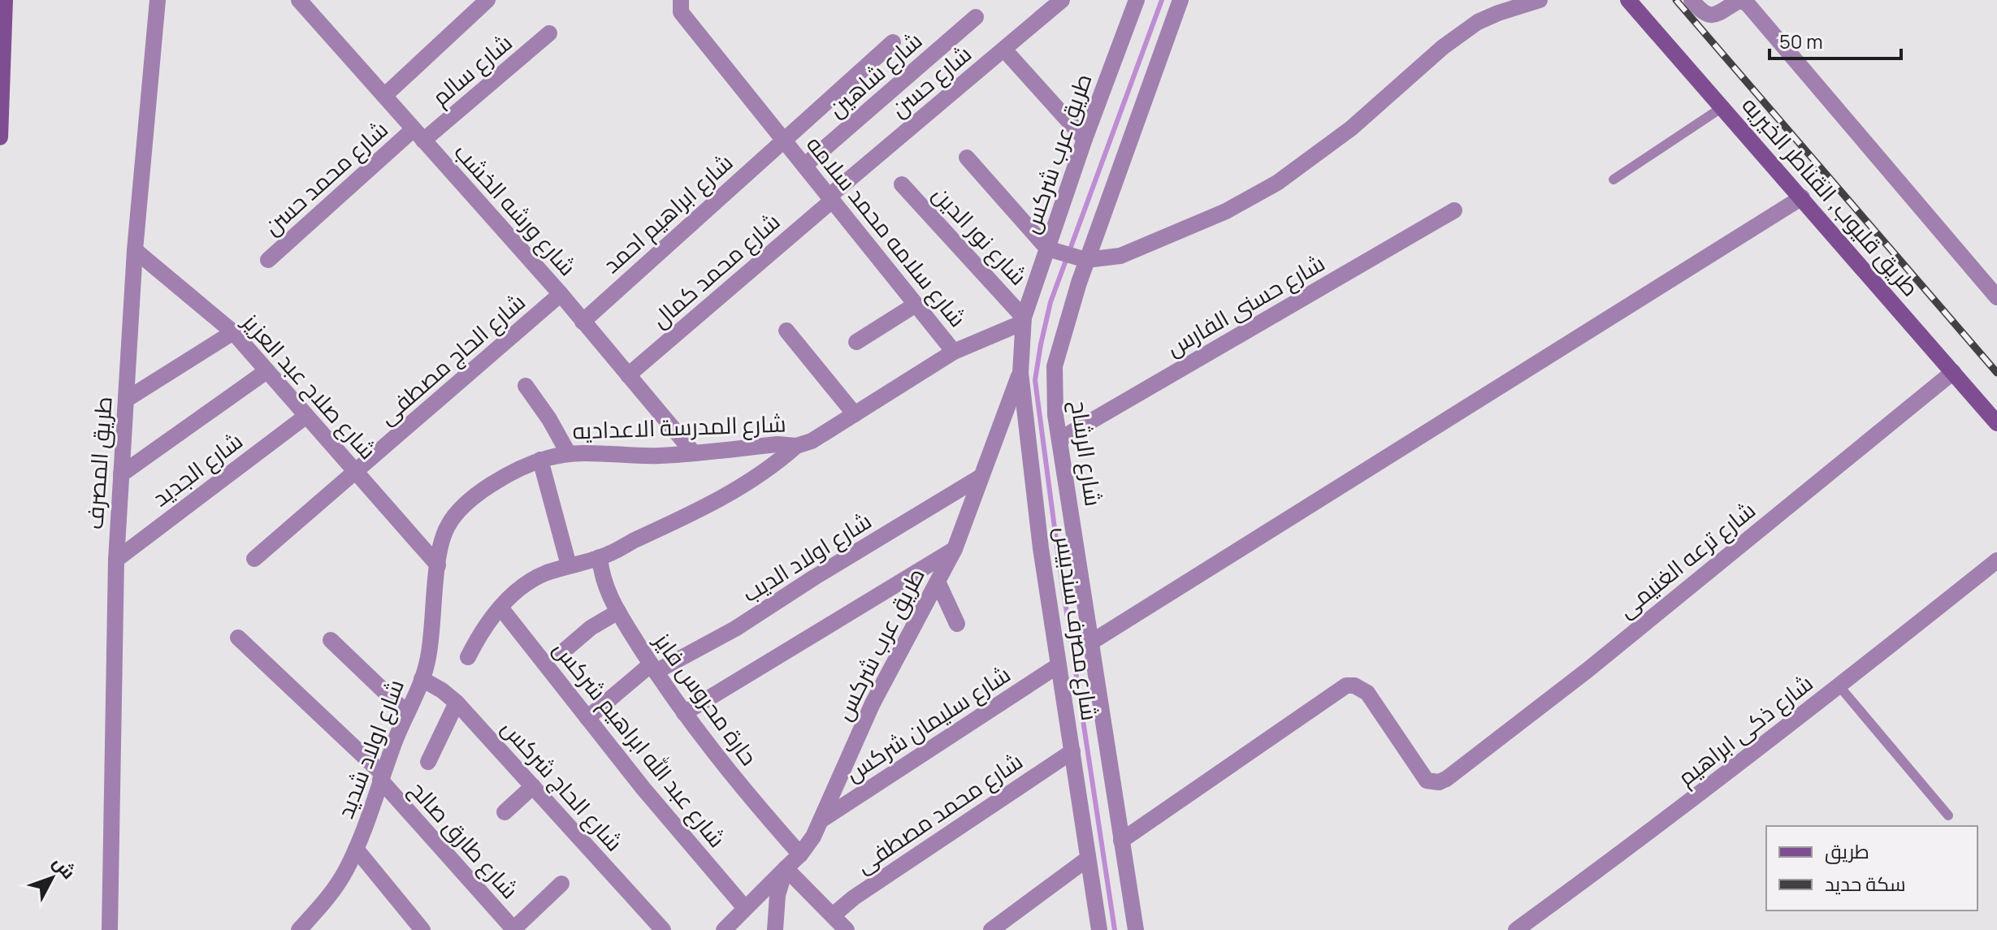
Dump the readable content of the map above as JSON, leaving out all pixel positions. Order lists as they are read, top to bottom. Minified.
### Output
{"streets":{"main road":["طريق قليوب, القناطر الخيريه"],"street":["شارع سالم","شارع شاهين","شارع حسن","طريق عرب شركس","شارع محمد حسن","شارع ورشه الخشب","شارع ابراهيم احمد","شارع سلامه محمد سلامه","شارع نور الدين","شارع محمد كمال","شارع حسنى الفارس","شارع الحاج مصطفى","شارع صلاح عبد العزيز","شارع المدرسة الاعداديه","شارع الرشاح","طريق المصرف","شارع الجديد","شارع اولاد الديب","شارع ترعه الغنيمى","شارع مصرف سندبيس","حارة محروس فايز","شارع سليمان شركس","شارع ذكى ابراهيم","شارع عبد الله ابراهيم شركس","شارع اولاد شديد","شارع الحاج شركس","شارع محمد مصطفى","شارع طارق صالح"]},"crossings":[["شارع سالم","شارع محمد حسن"],["شارع سالم","شارع ورشه الخشب"],["شارع شاهين","شارع سلامه محمد سلامه"],["شارع حسن","شارع سلامه محمد سلامه"],["شارع حسن","شارع محمد كمال"],["طريق عرب شركس","شارع نور الدين"],["طريق عرب شركس","شارع المدرسة الاعداديه"],["طريق عرب شركس","شارع اولاد الديب"],["طريق عرب شركس","شارع مصرف سندبيس"],["طريق عرب شركس","حارة محروس فايز"],["طريق عرب شركس","شارع سليمان شركس"],["طريق عرب شركس","شارع عبد الله ابراهيم شركس"],["شارع محمد حسن","شارع ورشه الخشب"],["طريق قليوب, القناطر الخيريه","شارع ترعه الغنيمى"],["شارع ورشه الخشب","شارع ابراهيم احمد"],["شارع ورشه الخشب","شارع محمد كمال"],["شارع ورشه الخشب","شارع الحاج مصطفى"],["شارع ورشه الخشب","شارع المدرسة الاعداديه"],["شارع ابراهيم احمد","شارع سلامه محمد سلامه"],["شارع سلامه محمد سلامه","شارع محمد كمال"],["شارع سلامه محمد سلامه","شارع المدرسة الاعداديه"],["شارع نور الدين","شارع المدرسة الاعداديه"],["شارع نور الدين","شارع مصرف سندبيس"],["شارع حسنى الفارس","شارع الرشاح"],["شارع الحاج مصطفى","شارع صلاح عبد العزيز"],["شارع صلاح عبد العزيز","شارع المدرسة الاعداديه"],["شارع صلاح عبد العزيز","طريق المصرف"],["شارع صلاح عبد العزيز","شارع الجديد"],["شارع صلاح عبد العزيز","شارع اولاد شديد"],["شارع المدرسة الاعداديه","شارع مصرف سندبيس"],["شارع المدرسة الاعداديه","شارع اولاد شديد"],["شارع الرشاح","شارع ترعه الغنيمى"],["طريق المصرف","شارع الجديد"],["شارع اولاد الديب","حارة محروس فايز"],["شارع اولاد الديب","شارع عبد الله ابراهيم شركس"],["شارع مصرف سندبيس","شارع سليمان شركس"],["شارع مصرف سندبيس","شارع محمد مصطفى"],["شارع اولاد شديد","شارع الحاج شركس"],["شارع اولاد شديد","شارع طارق صالح"]],"legend":["طريق","سكة حديد"],"scale_bar":"50 m","north":"top right"}
